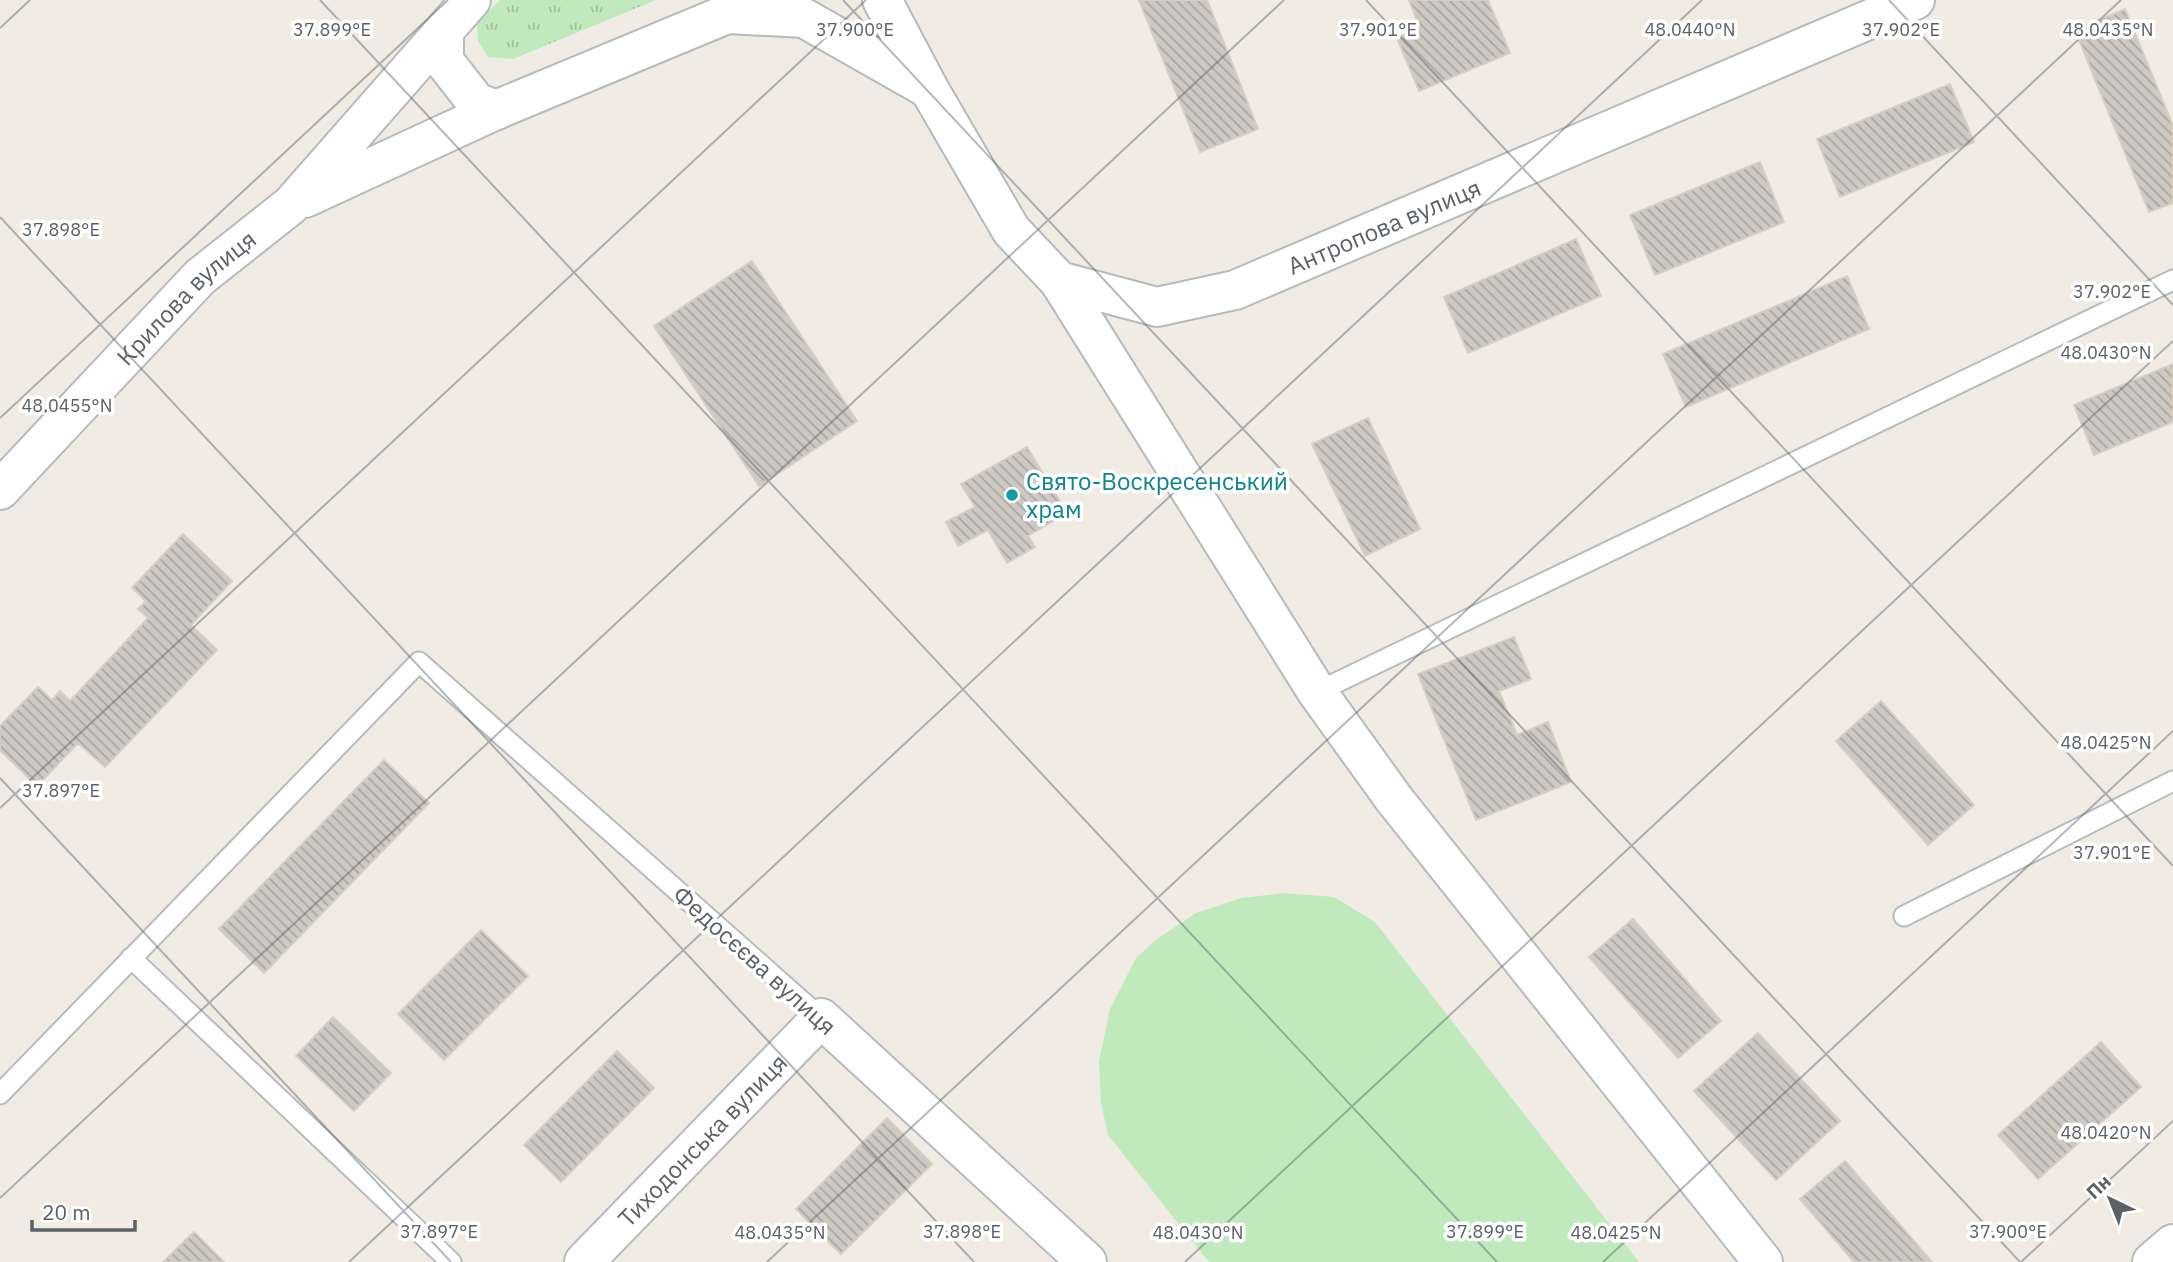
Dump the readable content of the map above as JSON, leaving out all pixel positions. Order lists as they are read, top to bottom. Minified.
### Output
{"streets":{"main road":["Антропова вулиця","Крилова вулиця","Федосєєва вулиця","Тиходонська вулиця"]},"crossings":[["Федосєєва вулиця","Тиходонська вулиця"]],"places":["Свято-Воскресенський храм"],"scale_bar":"20 m","north":"top left","coordinates":["48.0440°N","48.0435°N","37.902°E","37.899°E","37.901°E","37.900°E","37.898°E","48.0430°N","48.0455°N","48.0425°N","37.897°E","48.0420°N"]}
